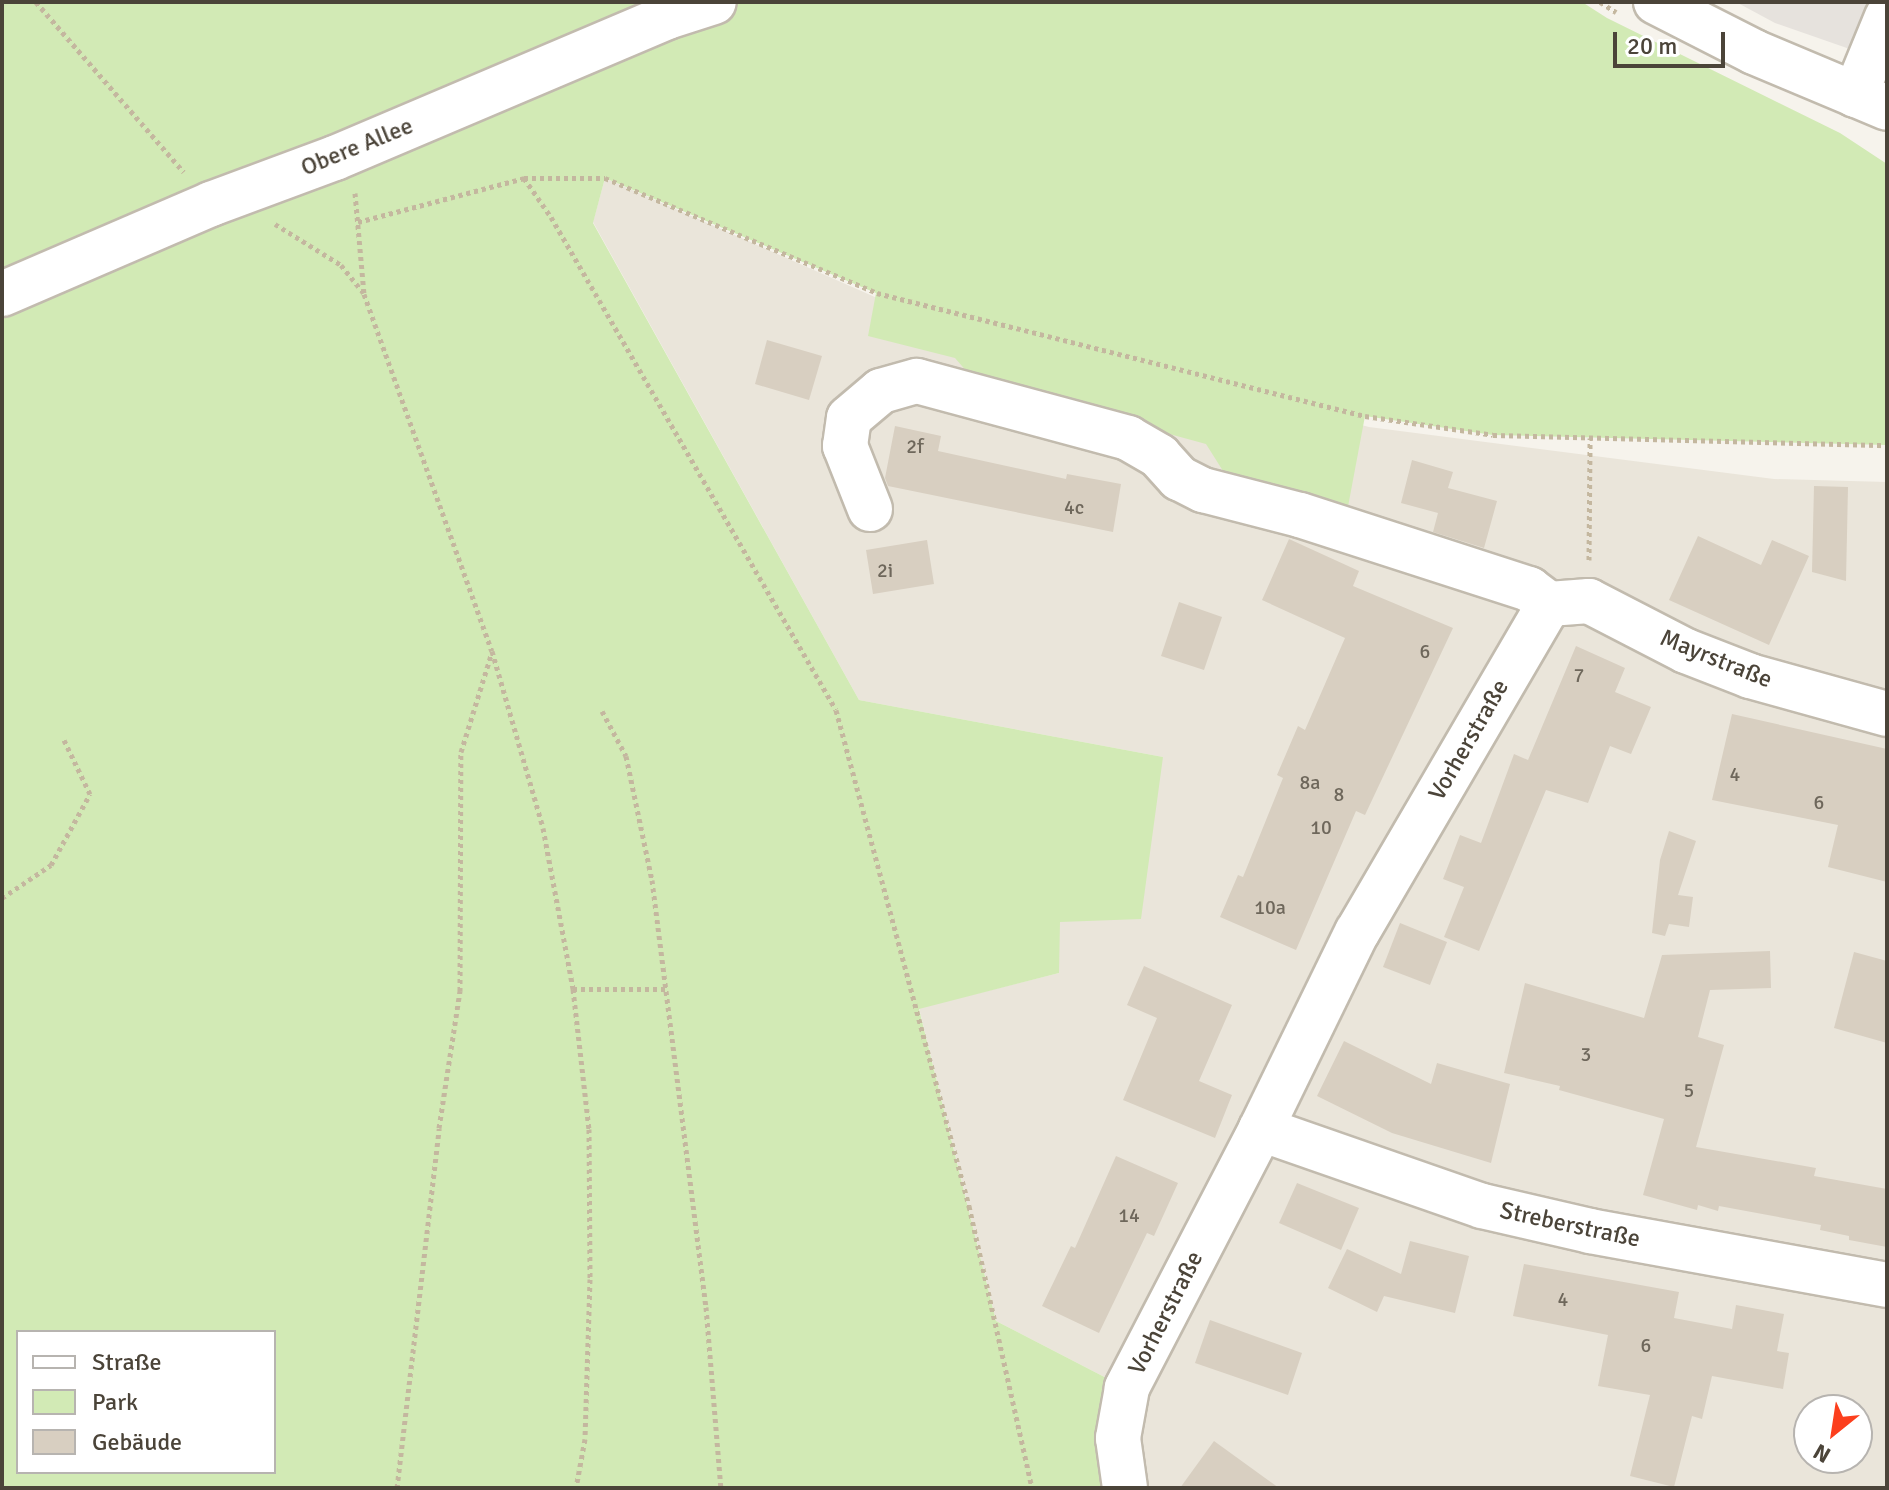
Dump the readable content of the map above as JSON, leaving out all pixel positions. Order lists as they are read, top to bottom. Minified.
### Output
{"streets":{"street":["Obere Allee","Mayrstraße","Vorherstraße","Streberstraße"]},"crossings":[["Mayrstraße","Vorherstraße"],["Vorherstraße","Streberstraße"]],"house_numbers":["2f","4c","2i","6","7","4","8a","8","6","10","10a","3","5","14","4","6"],"legend":["Straße","Park","Gebäude"],"scale_bar":"20 m","north":"bottom left"}
